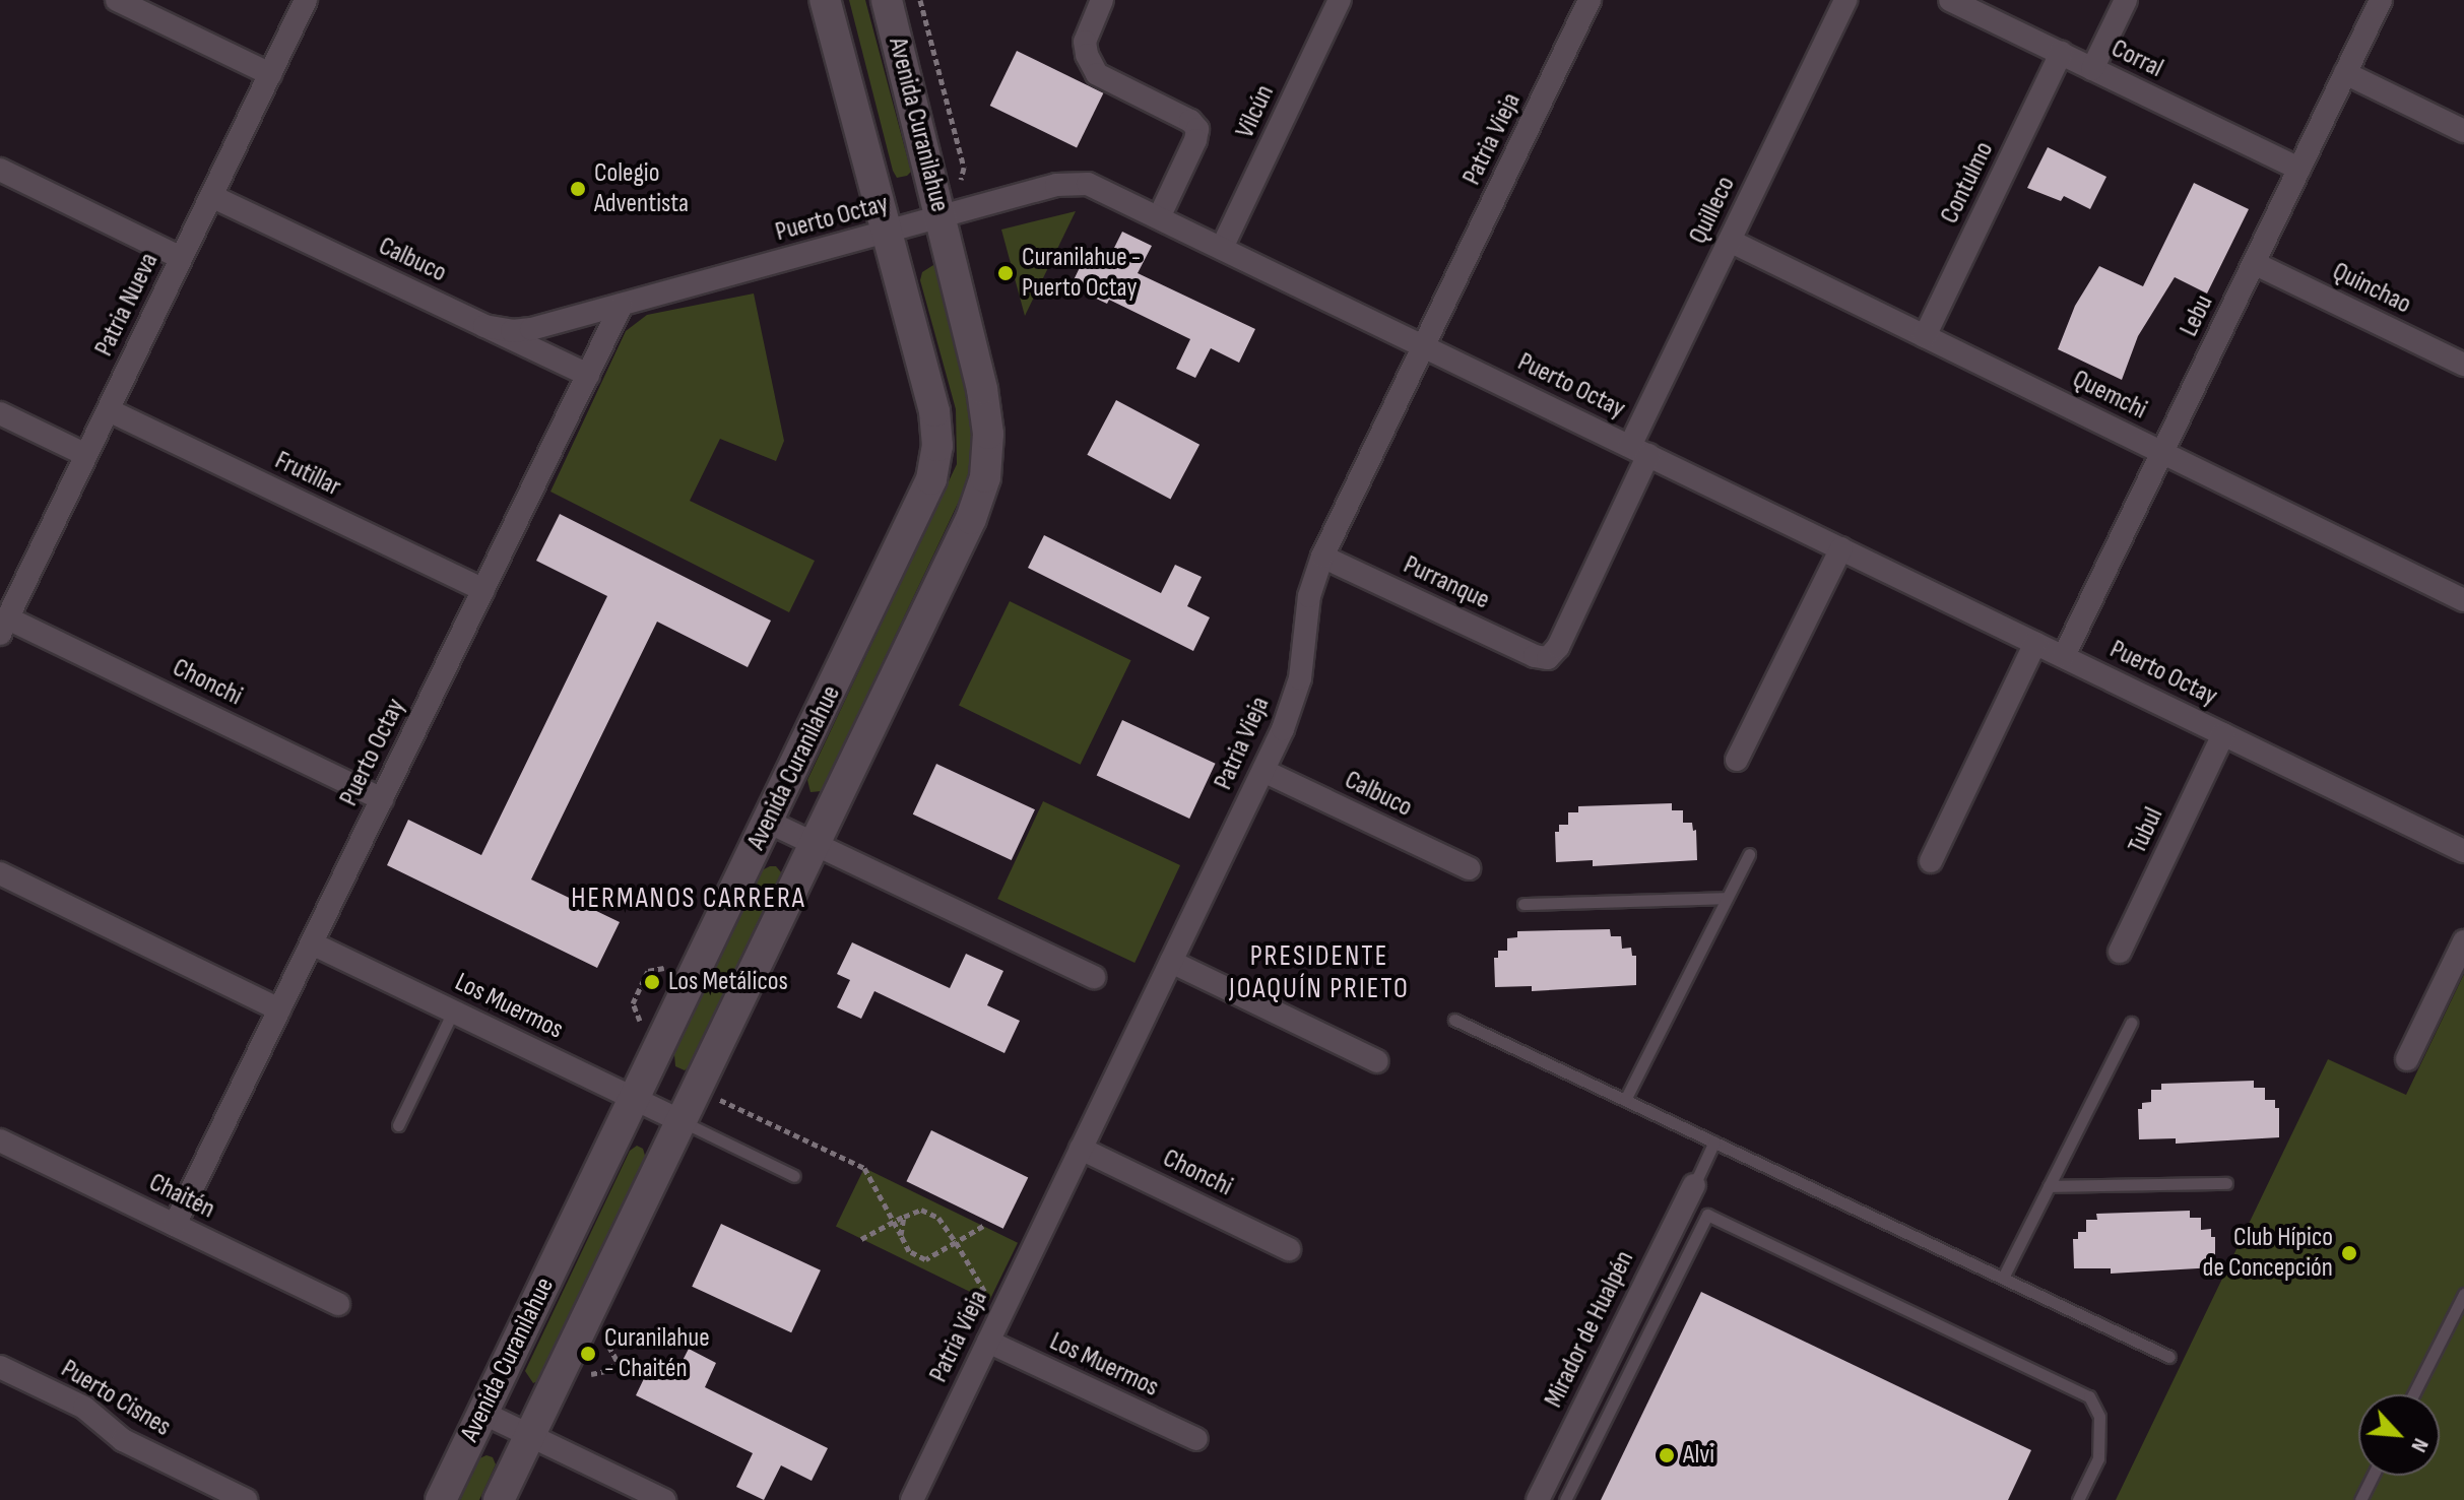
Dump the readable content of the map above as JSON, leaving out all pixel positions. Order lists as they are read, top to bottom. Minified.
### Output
{"streets":{"main road":["Avenida Curanilahue"],"street":["Corral","Vilcún","Patria Vieja","Contulmo","Quilleco","Puerto Octay","Calbuco","Quinchao","Patria Nueva","Lebu","Quemchi","Frutillar","Purranque","Chonchi","Tubul","Los Muermos","Chaitén","Mirador de Hualpén","Puerto Cisnes"]},"crossings":[["Corral","Contulmo"],["Corral","Lebu"],["Vilcún","Puerto Octay"],["Avenida Curanilahue","Puerto Octay"],["Avenida Curanilahue","Los Muermos"],["Patria Vieja","Puerto Octay"],["Patria Vieja","Calbuco"],["Patria Vieja","Purranque"],["Patria Vieja","Chonchi"],["Patria Vieja","Los Muermos"],["Contulmo","Quemchi"],["Quilleco","Puerto Octay"],["Quilleco","Quemchi"],["Quilleco","Purranque"],["Puerto Octay","Calbuco"],["Puerto Octay","Lebu"],["Puerto Octay","Frutillar"],["Puerto Octay","Chonchi"],["Puerto Octay","Tubul"],["Puerto Octay","Los Muermos"],["Puerto Octay","Chaitén"],["Calbuco","Patria Nueva"],["Quinchao","Lebu"],["Patria Nueva","Frutillar"],["Patria Nueva","Chonchi"],["Lebu","Quemchi"]],"districts":["HERMANOS CARRERA","PRESIDENTE JOAQUÍN PRIETO"],"places":["Colegio Adventista","Curanilahue - Puerto Octay","Los Metálicos","Club Hípico de Concepción","Curanilahue - Chaitén","Alvi"],"north":"bottom right"}
